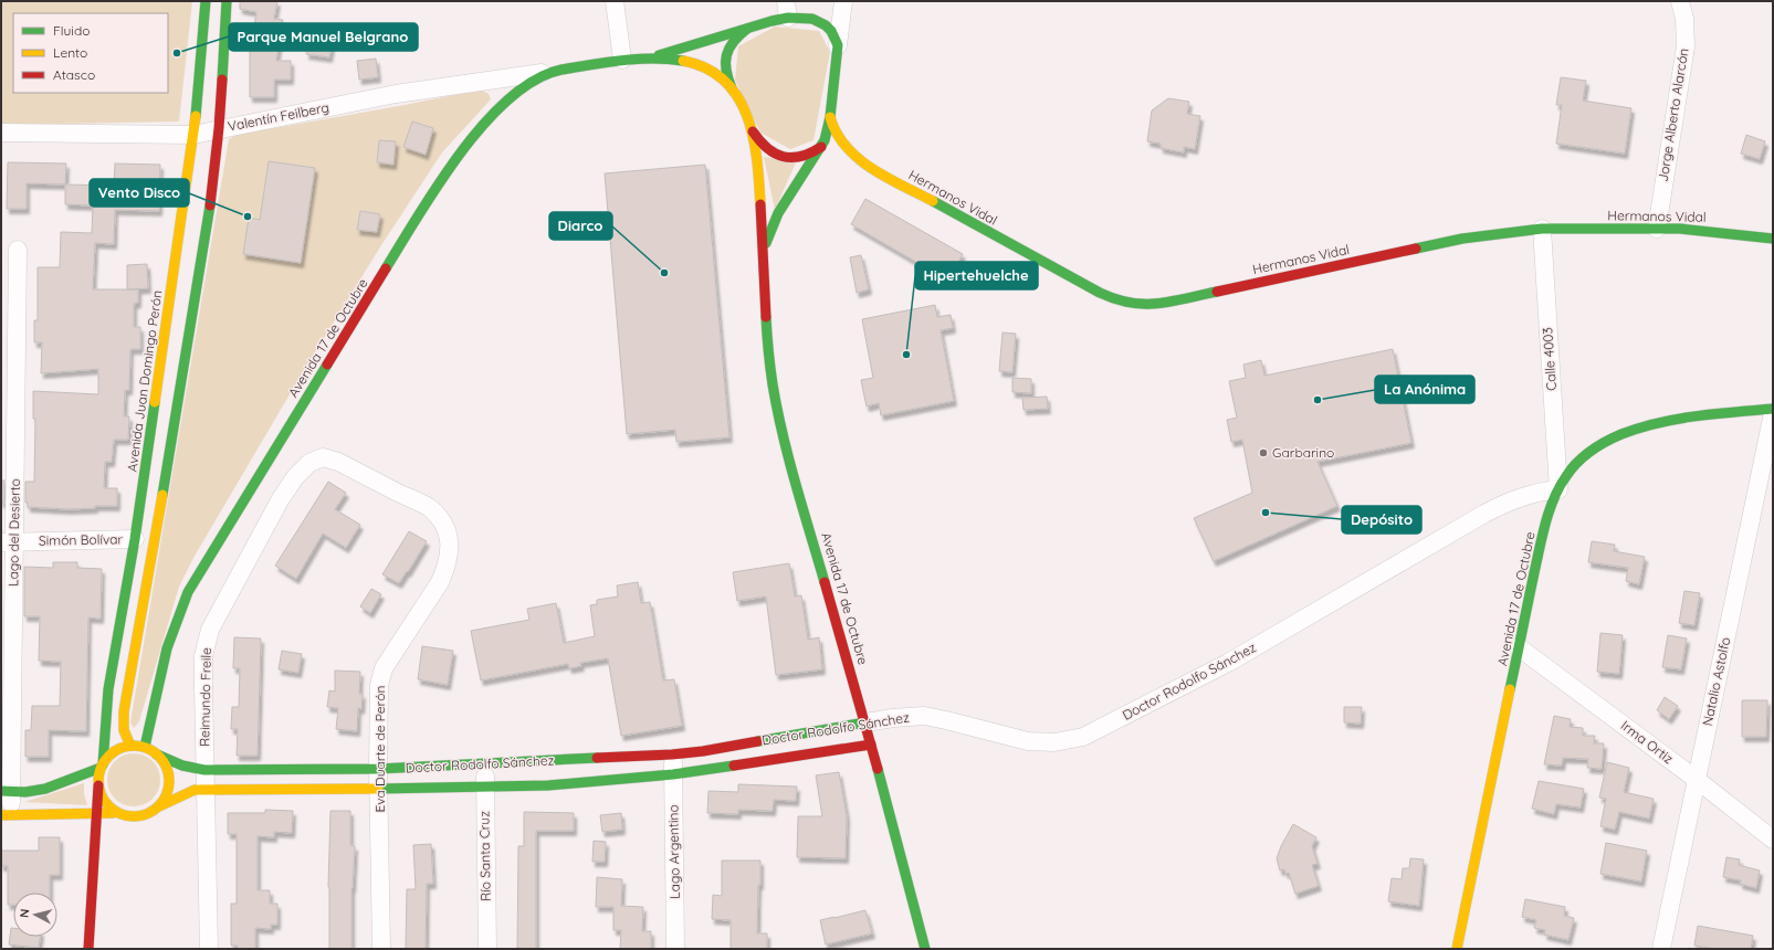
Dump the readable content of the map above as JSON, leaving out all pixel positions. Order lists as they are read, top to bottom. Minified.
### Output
{"streets":{"street":["Jorge Alberto Alarcón","Valentín Feilberg","Hermanos Vidal","Avenida 17 de Octubre","Calle 4003","Avenida Juan Domingo Perón","Lago del Desierto","Simón Bolívar","Doctor Rodolfo Sánchez","Natalio Astolfo","Reimundo Freile","Irma Ortiz","Eva Duarte de Perón","Lago Argentino","Río Santa Cruz"]},"crossings":[["Jorge Alberto Alarcón","Hermanos Vidal"],["Valentín Feilberg","Avenida 17 de Octubre"],["Valentín Feilberg","Avenida Juan Domingo Perón"],["Hermanos Vidal","Avenida 17 de Octubre"],["Hermanos Vidal","Calle 4003"],["Avenida 17 de Octubre","Calle 4003"],["Avenida 17 de Octubre","Avenida Juan Domingo Perón"],["Avenida 17 de Octubre","Doctor Rodolfo Sánchez"],["Avenida 17 de Octubre","Irma Ortiz"],["Calle 4003","Doctor Rodolfo Sánchez"],["Avenida Juan Domingo Perón","Simón Bolívar"],["Avenida Juan Domingo Perón","Doctor Rodolfo Sánchez"],["Lago del Desierto","Simón Bolívar"],["Doctor Rodolfo Sánchez","Reimundo Freile"],["Doctor Rodolfo Sánchez","Eva Duarte de Perón"],["Doctor Rodolfo Sánchez","Lago Argentino"],["Doctor Rodolfo Sánchez","Río Santa Cruz"],["Natalio Astolfo","Irma Ortiz"],["Reimundo Freile","Eva Duarte de Perón"]],"places":["Parque Manuel Belgrano","Vento Disco","Diarco","Hipertehuelche","La Anónima","Garbarino","Depósito"],"legend":["Fluido","Lento","Atasco"],"north":"left"}
